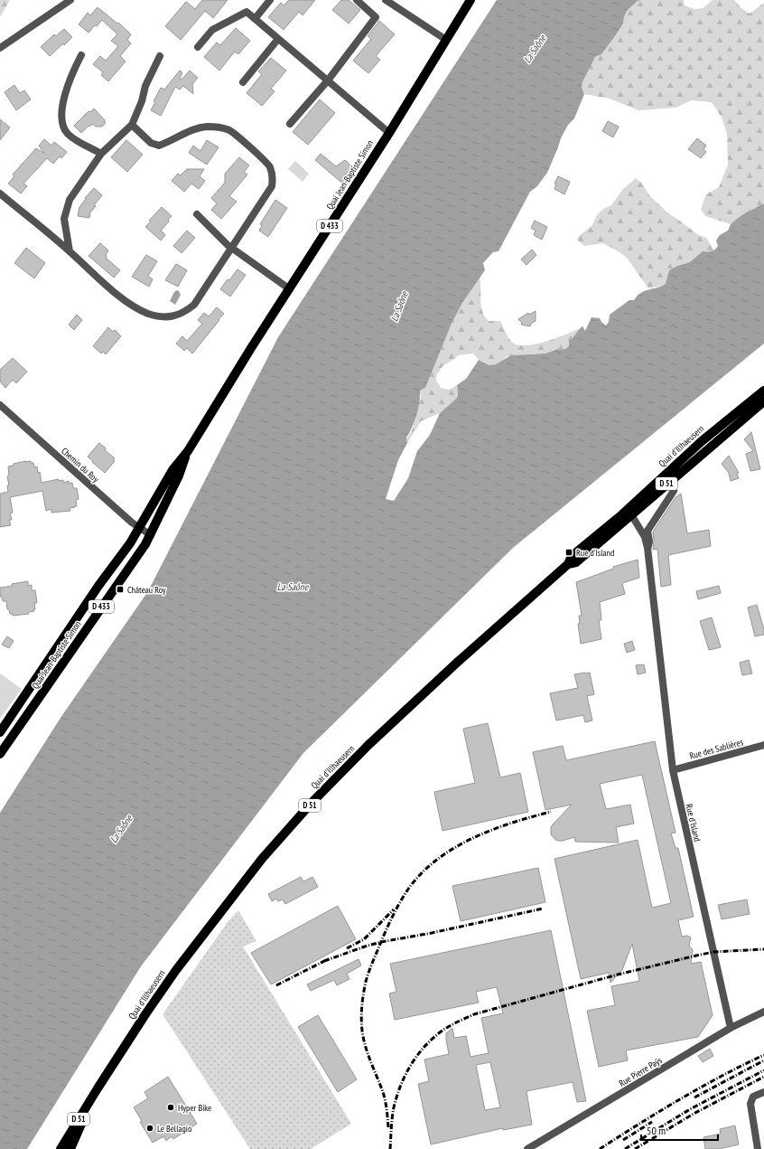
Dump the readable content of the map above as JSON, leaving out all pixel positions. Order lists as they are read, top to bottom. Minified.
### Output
{"streets":{"main road":["Quai Jean-Baptiste Simon","D 433","Quai d'Illhaeusern","D 51"],"street":["Chemin du Roy","Rue des Sablières","Rue d'Island","Rue Pierre Paÿs"]},"crossings":[["Quai Jean-Baptiste Simon","Chemin du Roy"],["Quai d'Illhaeusern","Rue d'Island"],["Rue des Sablières","Rue d'Island"],["Rue d'Island","Rue Pierre Paÿs"]],"water":["La Saône"],"places":{"transit":["Rue d'Island","Château Roy"],"other":["Hyper Bike","Le Bellagio"]},"scale_bar":"50 m"}
